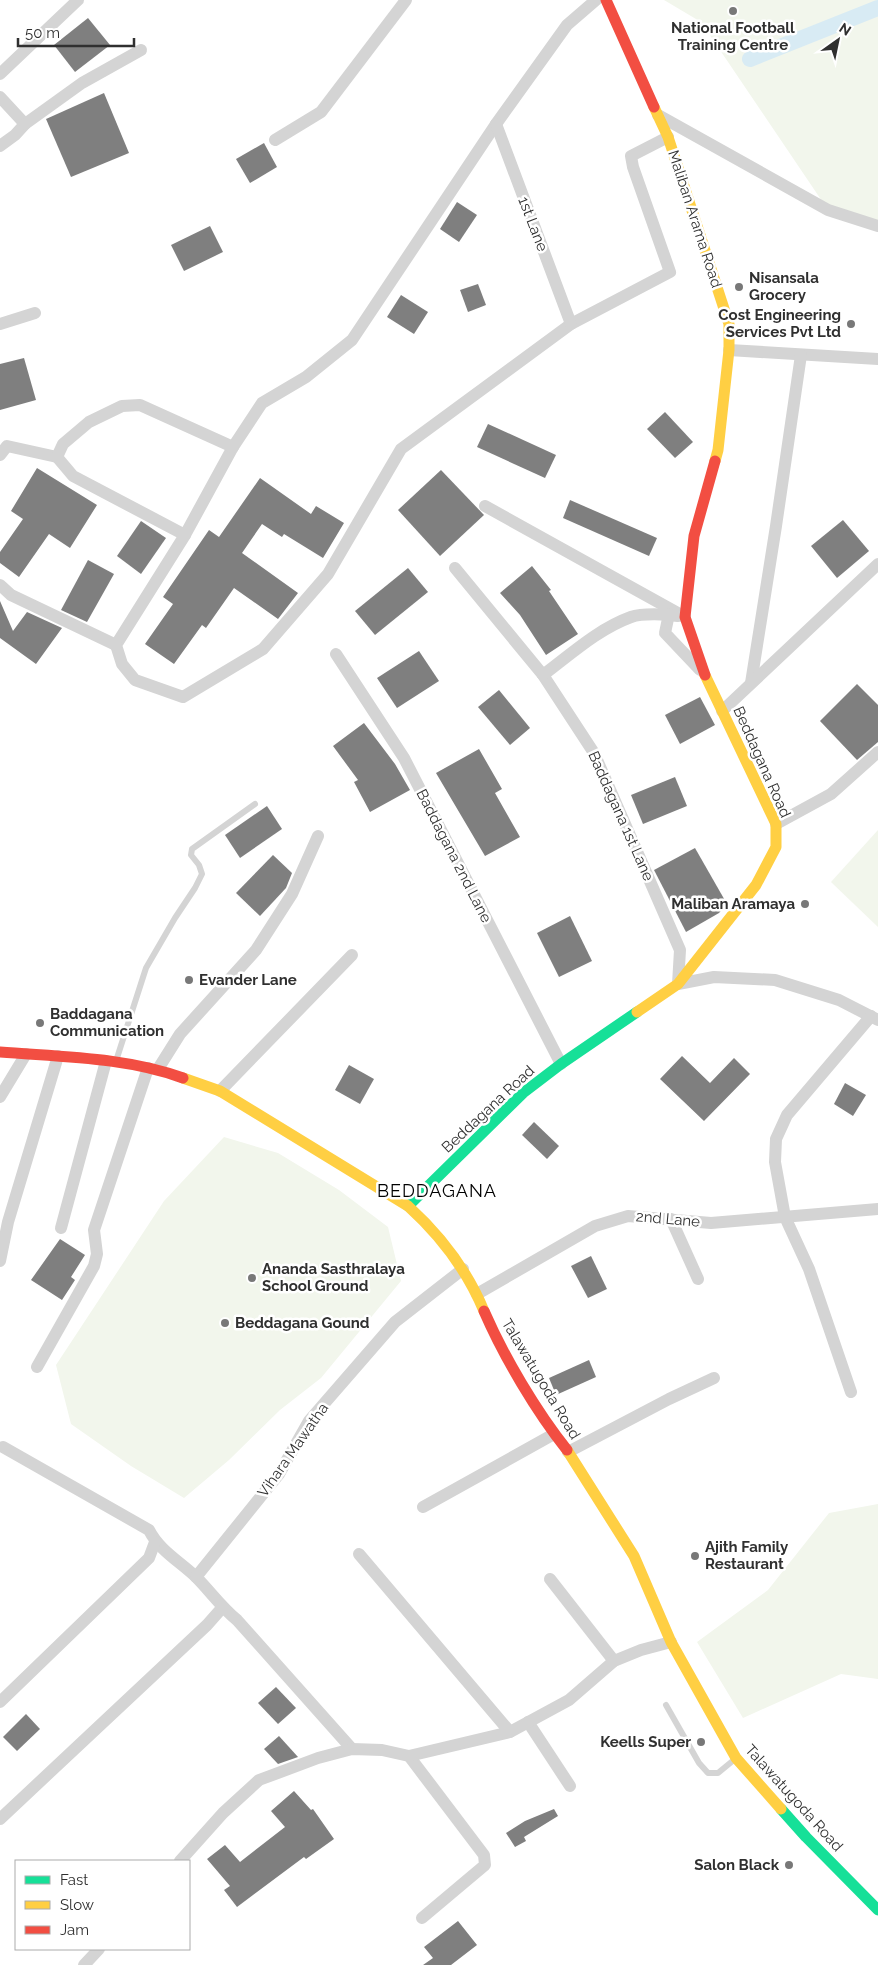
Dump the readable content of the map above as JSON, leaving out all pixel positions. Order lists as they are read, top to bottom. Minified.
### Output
{"streets":{"street":["Maliban Arama Road","1st Lane","Beddagana Road","Baddagana 1st Lane","Baddagana 2nd Lane","2nd Lane","Talawatugoda Road","Vihara Mawatha"]},"crossings":[["Maliban Arama Road","Beddagana Road"],["Beddagana Road","Baddagana 1st Lane"],["Beddagana Road","Baddagana 2nd Lane"],["Beddagana Road","Talawatugoda Road"],["2nd Lane","Talawatugoda Road"],["Talawatugoda Road","Vihara Mawatha"]],"districts":["BEDDAGANA"],"places":["National Football Training Centre","Nisansala Grocery","Cost Engineering Services Pvt Ltd","Maliban Aramaya","Evander Lane","Baddagana Communication","Ananda Sasthralaya School Ground","Beddagana Gound","Ajith Family Restaurant","Keells Super","Salon Black"],"legend":["Fast","Slow","Jam"],"scale_bar":"50 m","north":"top right"}
